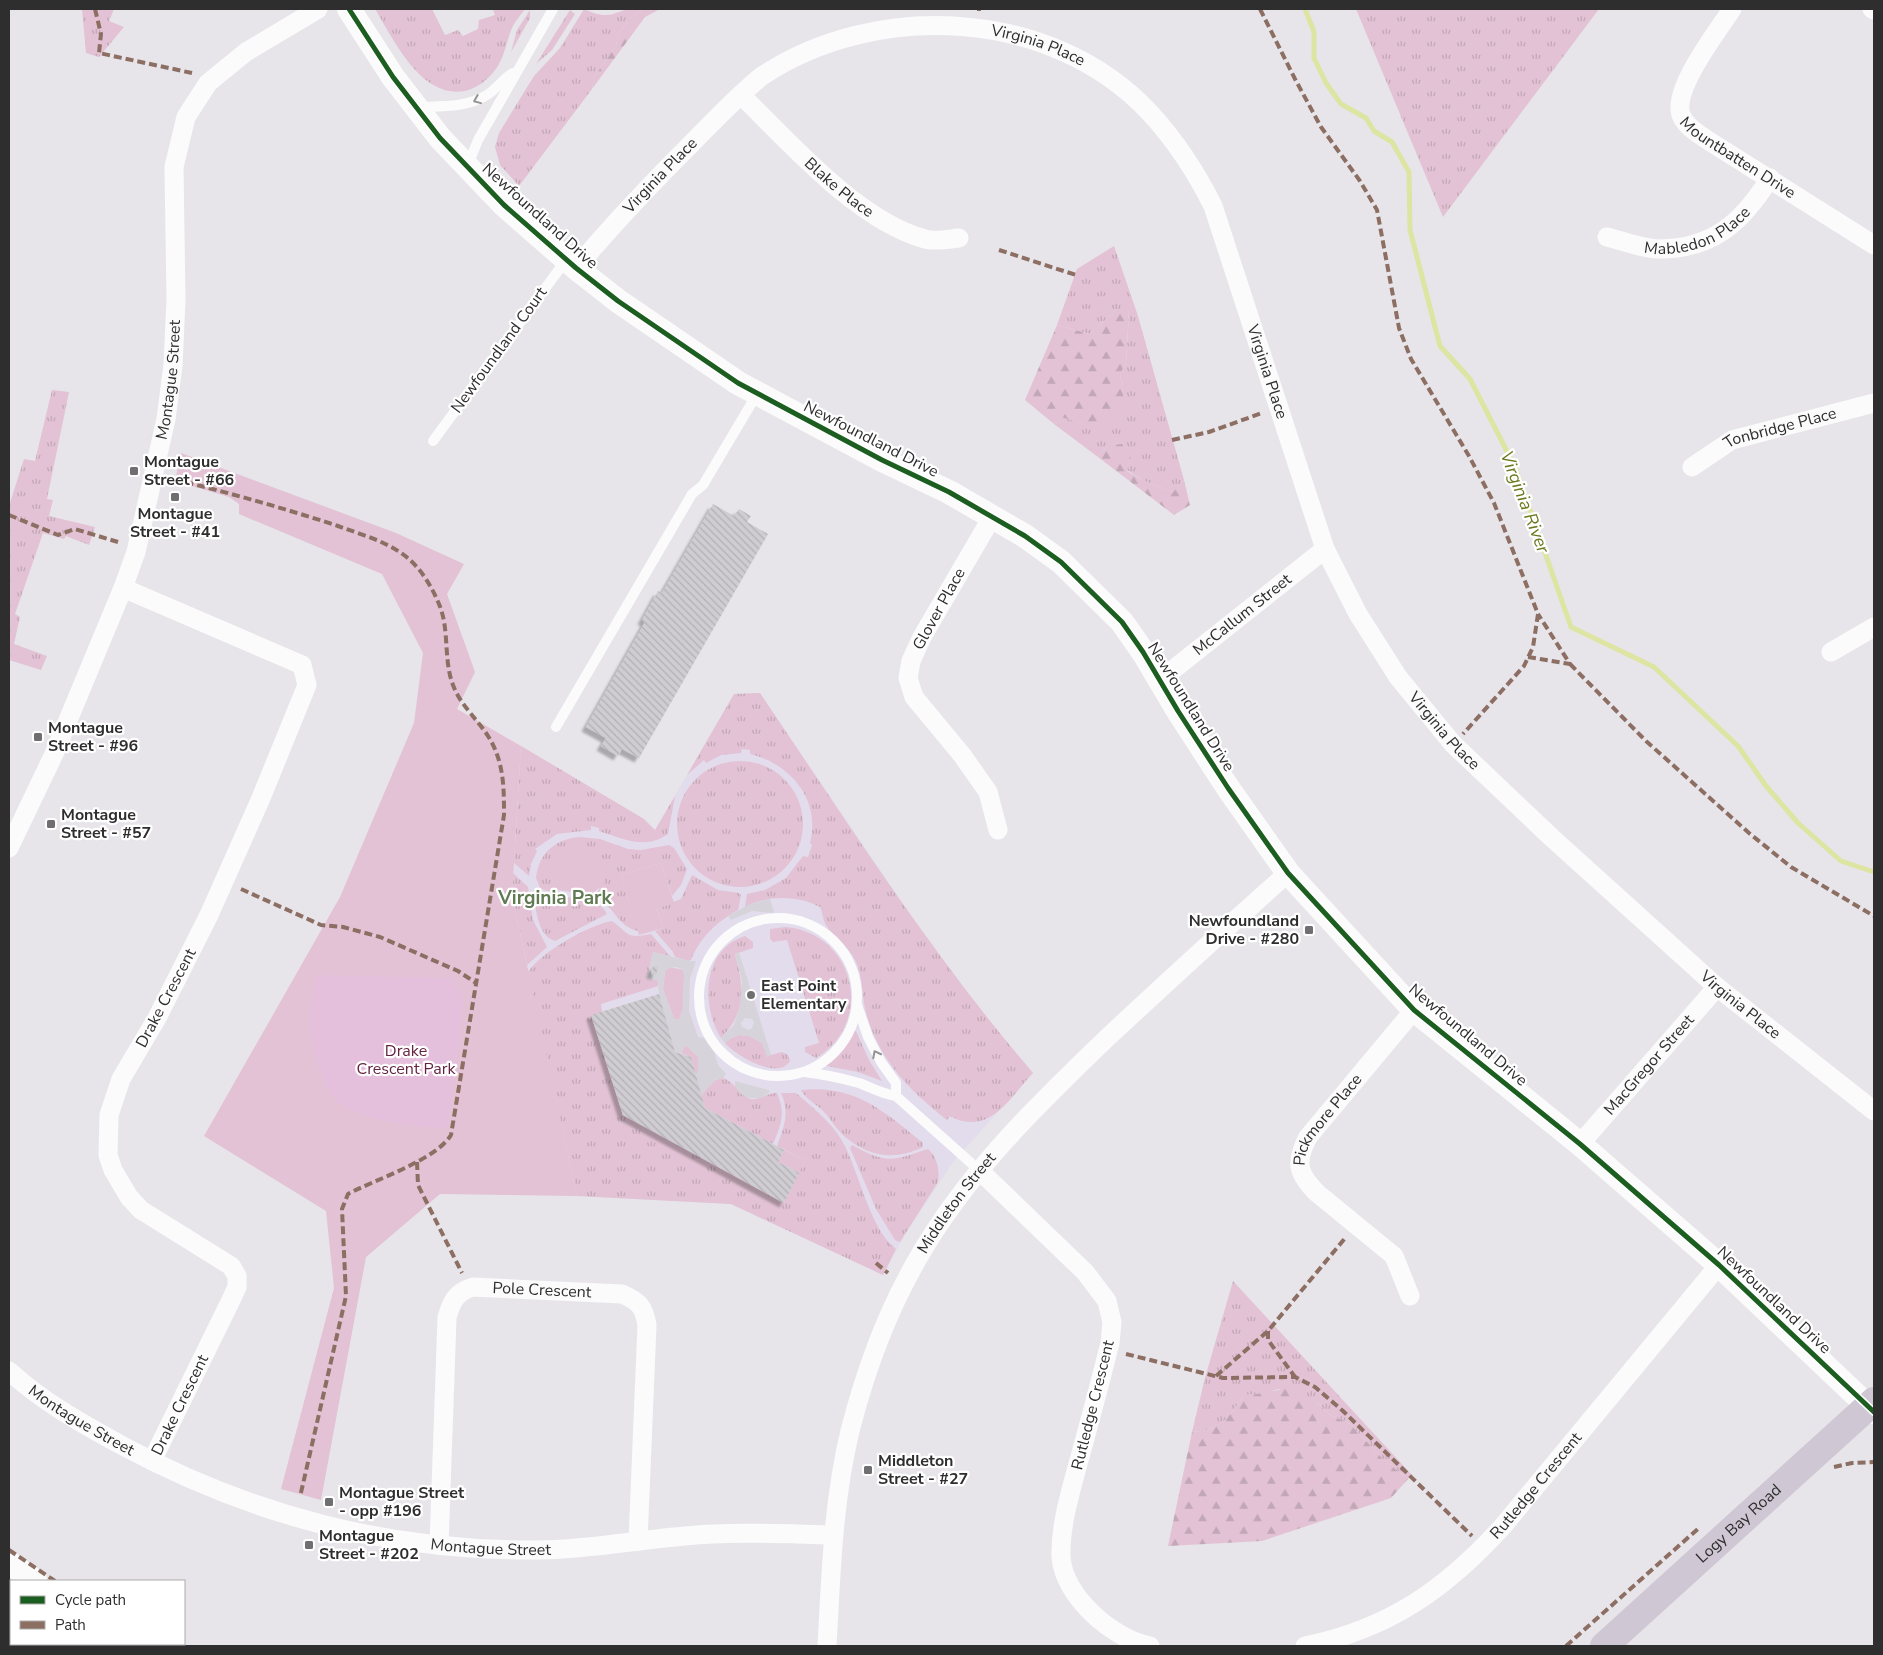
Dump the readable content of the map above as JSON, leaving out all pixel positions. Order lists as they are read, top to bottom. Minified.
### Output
{"streets":{"main road":["Logy Bay Road"],"street":["Virginia Place","Mountbatten Drive","Blake Place","Newfoundland Drive","Mabledon Place","Montague Street","Tonbridge Place","Glover Place","McCallum Street","Drake Crescent","MacGregor Street","Pickmore Place","Middleton Street","Pole Crescent","Rutledge Crescent"],"lane":["Newfoundland Court"]},"crossings":[["Virginia Place","Blake Place"],["Virginia Place","Newfoundland Drive"],["Virginia Place","Newfoundland Court"],["Virginia Place","McCallum Street"],["Virginia Place","MacGregor Street"],["Mountbatten Drive","Mabledon Place"],["Newfoundland Drive","Newfoundland Court"],["Newfoundland Drive","Glover Place"],["Newfoundland Drive","McCallum Street"],["Newfoundland Drive","MacGregor Street"],["Newfoundland Drive","Pickmore Place"],["Newfoundland Drive","Middleton Street"],["Newfoundland Drive","Rutledge Crescent"],["Newfoundland Drive","Logy Bay Road"],["Montague Street","Drake Crescent"],["Montague Street","Middleton Street"],["Montague Street","Pole Crescent"],["Middleton Street","Rutledge Crescent"]],"districts":["Virginia Park"],"water":["Virginia River"],"parks":["Drake Crescent Park"],"places":{"transit":["Montague Street - #66","Montague Street - #41","Montague Street - #96","Montague Street - #57","Newfoundland Drive - #280","Middleton Street - #27","Montague Street - opp #196","Montague Street - #202"],"other":["East Point Elementary"]},"legend":["Cycle path","Path"]}
